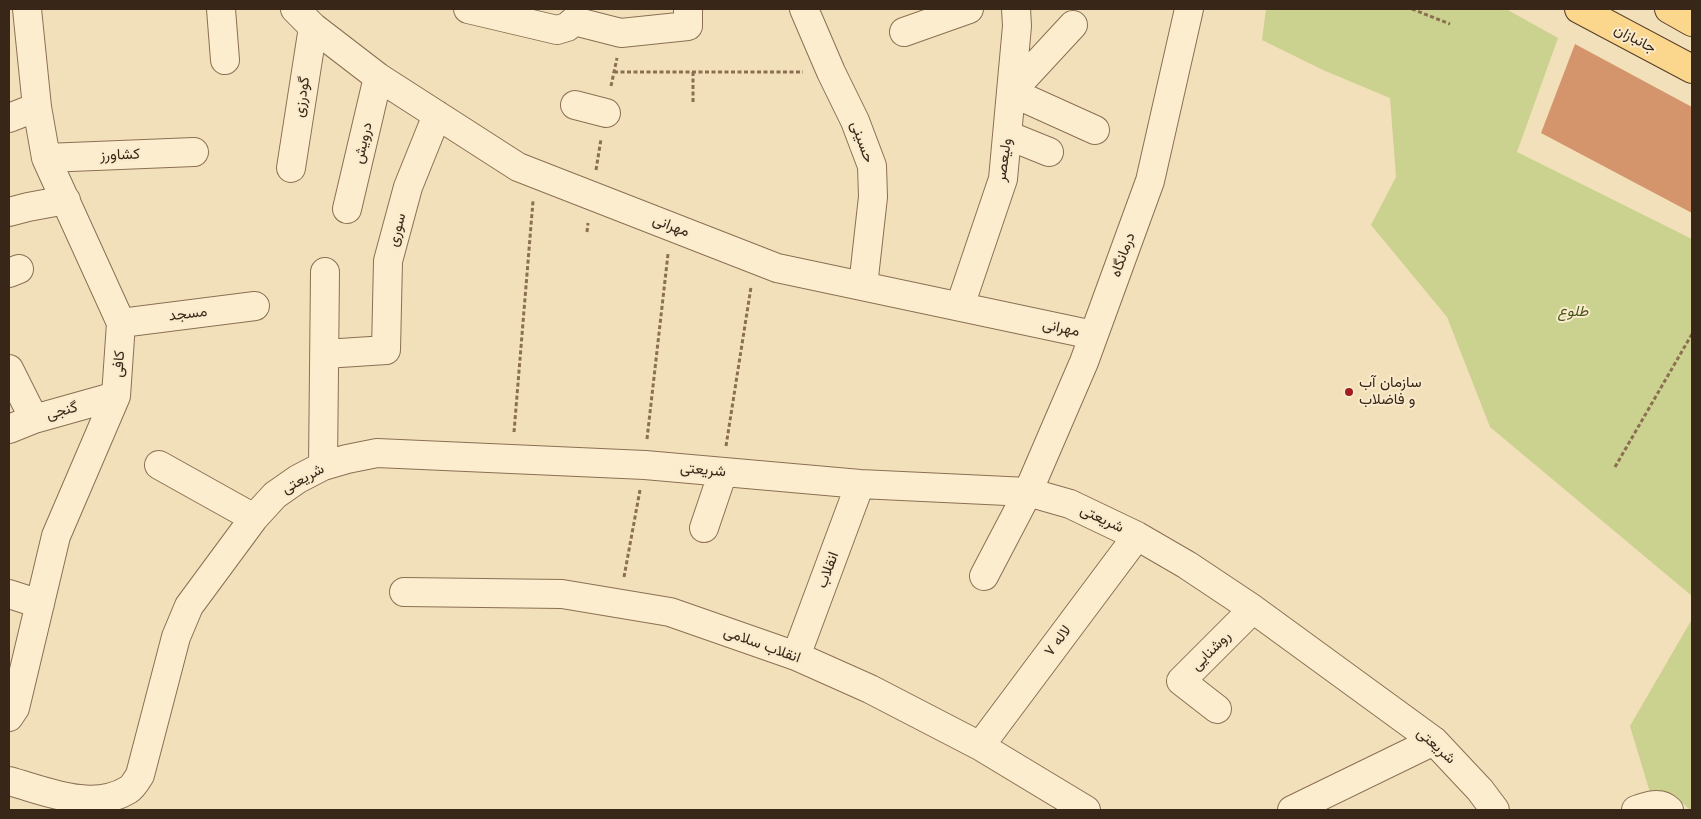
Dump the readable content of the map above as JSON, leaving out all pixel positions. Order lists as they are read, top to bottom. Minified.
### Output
{"streets":{"main road":["جانبازان"],"street":["گودرزی","حسینی","درویش","کشاورز","ولیعصر","مهرانی","سوری","درمانگاه","مسجد","کافی","گنجی","شریعتی","انقلاب","لاله ۷","انقلاب سلامی","روشنایی"]},"crossings":[["گودرزی","مهرانی"],["حسینی","مهرانی"],["درویش","مهرانی"],["کشاورز","کافی"],["ولیعصر","مهرانی"],["مهرانی","سوری"],["مهرانی","درمانگاه"],["درمانگاه","شریعتی"],["مسجد","کافی"],["کافی","گنجی"],["شریعتی","انقلاب"],["شریعتی","لاله ۷"],["شریعتی","روشنایی"],["انقلاب","انقلاب سلامی"],["لاله ۷","انقلاب سلامی"]],"parks":["طلوع"],"places":["سازمان آب و فاضلاب"]}
